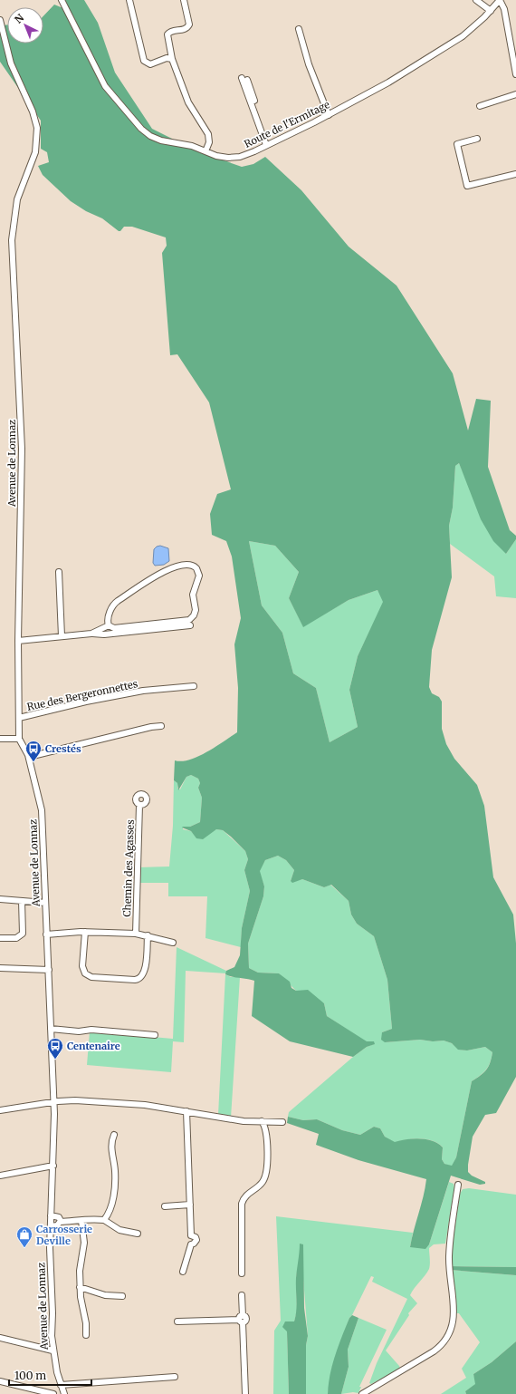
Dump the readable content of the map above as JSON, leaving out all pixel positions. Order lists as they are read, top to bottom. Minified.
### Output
{"streets":{"street":["Route de l'Ermitage","Avenue de Lonnaz","Rue des Bergeronnettes","Chemin des Agasses"]},"crossings":[["Avenue de Lonnaz","Rue des Bergeronnettes"]],"places":{"bus stop":["Crestés","Centenaire"],"shop":["Carrosserie Deville"]},"scale_bar":"100 m","north":"top left"}
